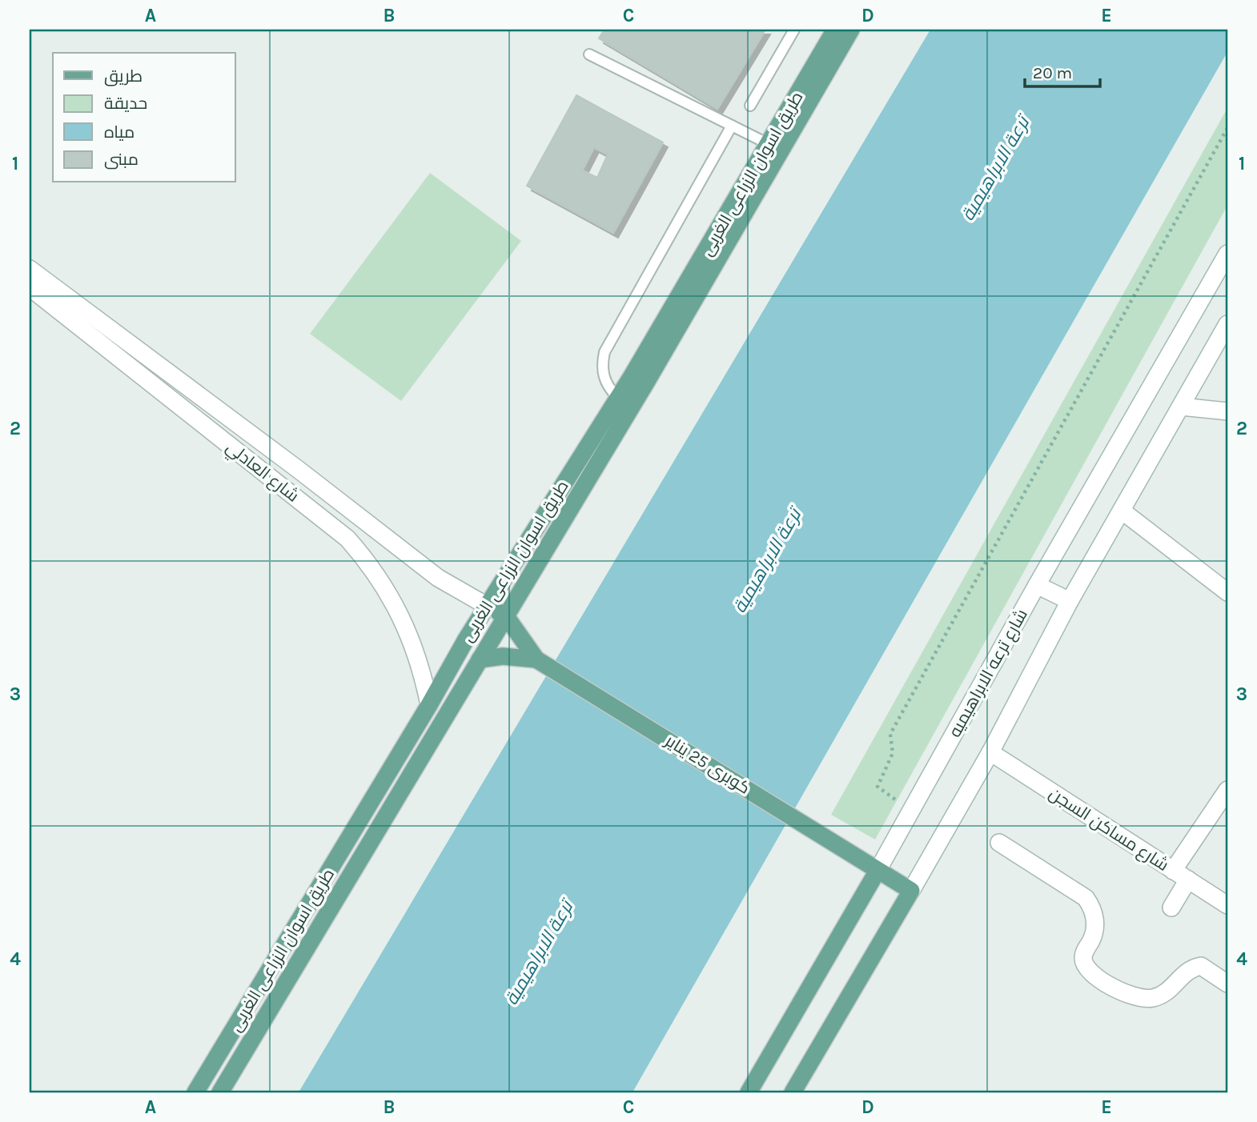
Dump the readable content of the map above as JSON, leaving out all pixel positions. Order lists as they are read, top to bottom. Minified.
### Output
{"streets":{"main road":["طريق اسوان الزراعى الغربى","شارع ترعه الابراهيميه","كوبرى 25 يناير"],"street":["شارع العادلي","شارع مساكن السجن"]},"crossings":[["طريق اسوان الزراعى الغربى","شارع العادلي"],["طريق اسوان الزراعى الغربى","كوبرى 25 يناير"],["شارع ترعه الابراهيميه","كوبرى 25 يناير"]],"water":["ترعة الابراهيمية"],"legend":["طريق","حديقة","مياه","مبنى"],"scale_bar":"20 m","grid":{"columns":["A","B","C","D","E"],"rows":["1","2","3","4"]}}
